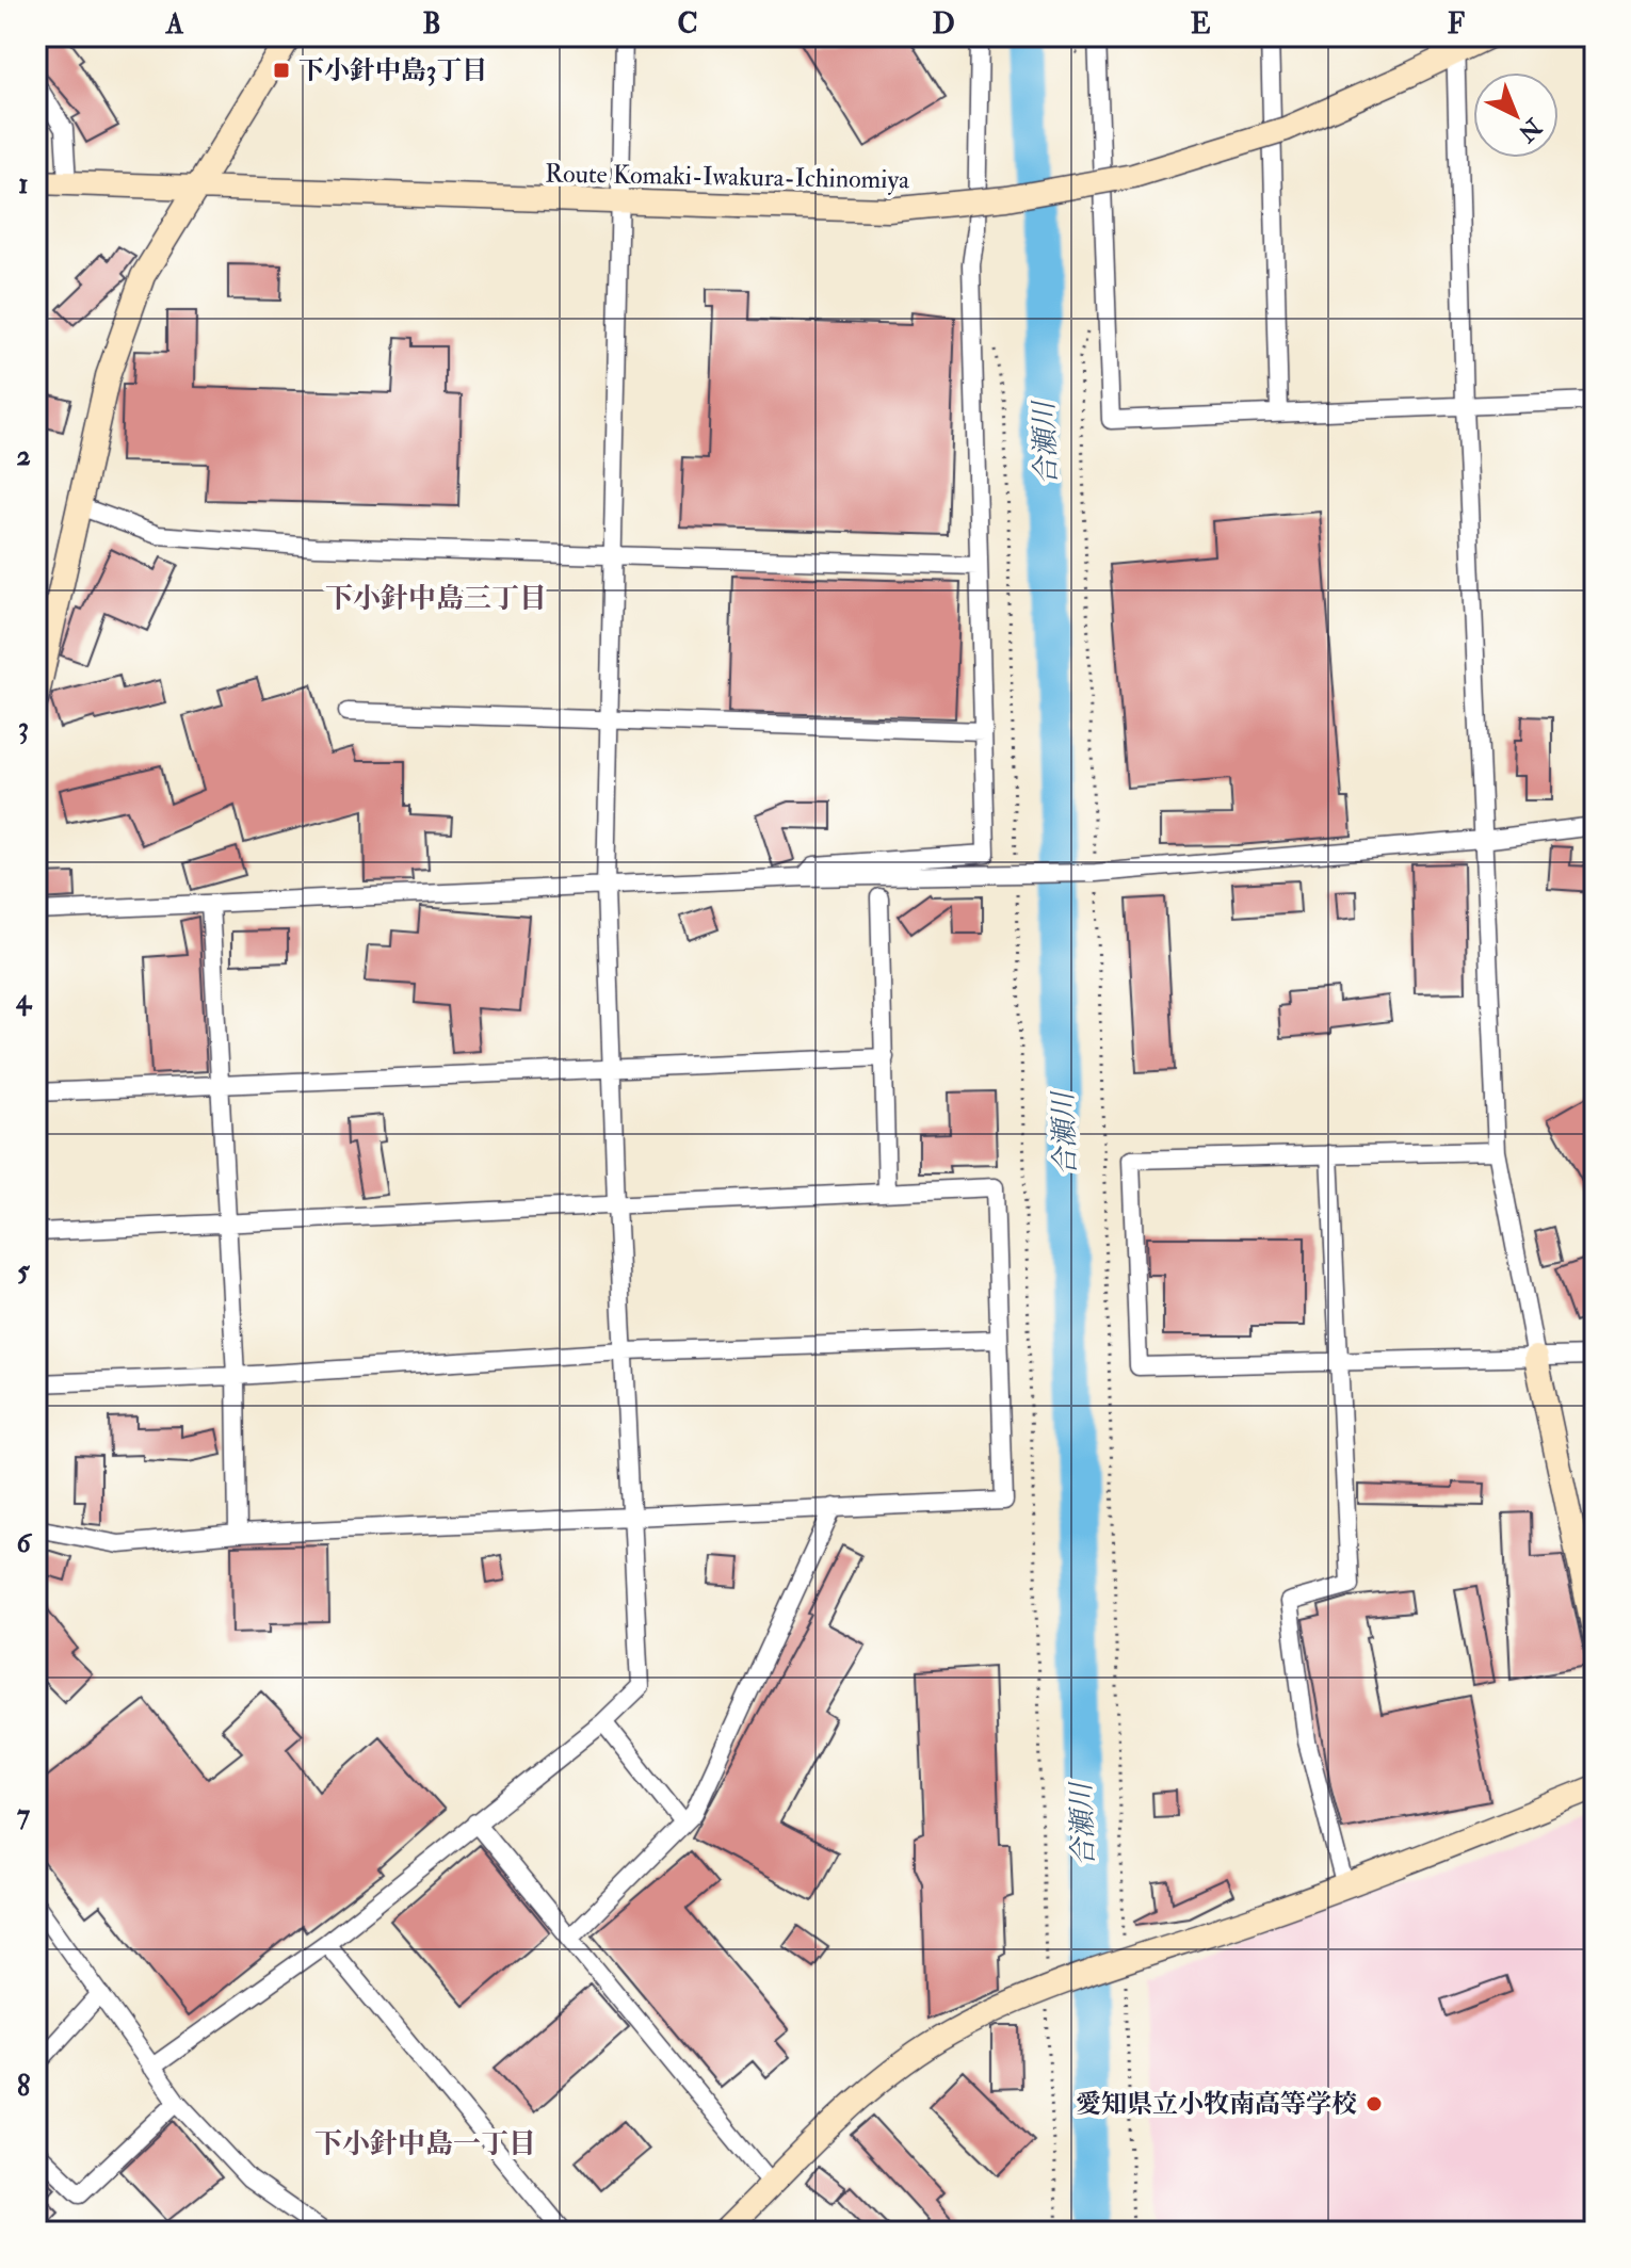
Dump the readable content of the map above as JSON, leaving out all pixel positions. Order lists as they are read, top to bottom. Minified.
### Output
{"streets":{"street":["Route Komaki-Iwakura-Ichinomiya"]},"districts":["下小針中島三丁目","下小針中島一丁目"],"water":["合瀬川"],"places":{"transit":["下小針中島3丁目"],"other":["愛知県立小牧南高等学校"]},"north":"bottom right","grid":{"columns":["A","B","C","D","E","F"],"rows":["1","2","3","4","5","6","7","8"]}}
